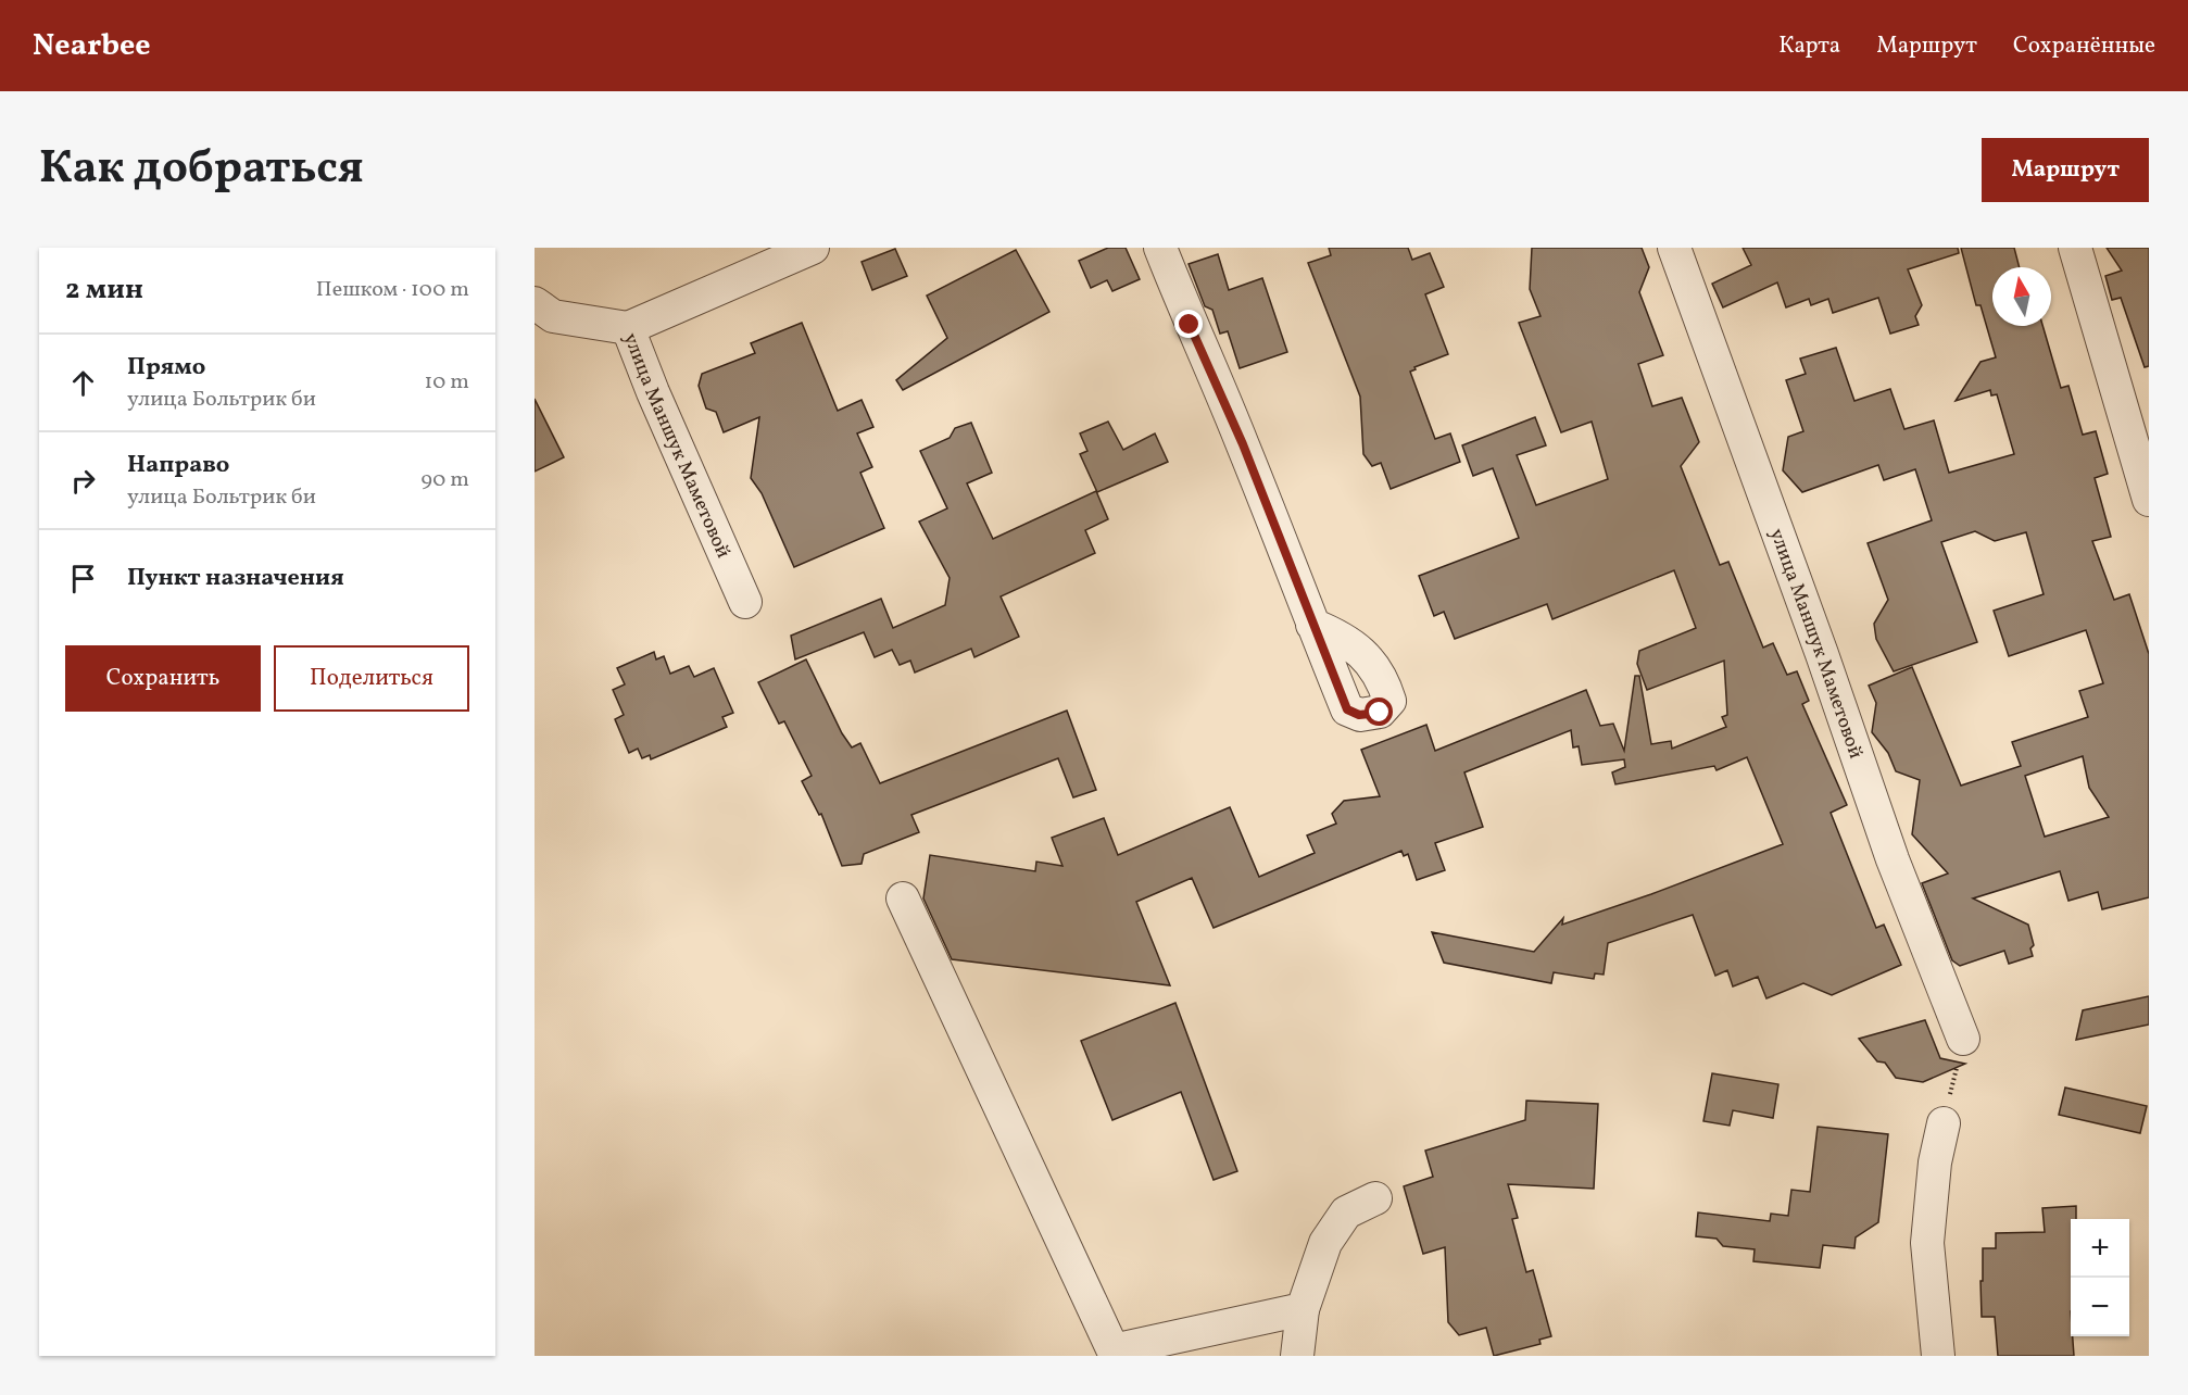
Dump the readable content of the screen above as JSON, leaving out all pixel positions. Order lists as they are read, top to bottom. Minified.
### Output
{"streets":{"street":["улица Маншук Маметовой"]},"north":"top","page":{"header":"Nearbee","nav":["Карта","Маршрут","Сохранённые"],"title":"Как добраться","buttons":["Маршрут",["Сохранить","Поделиться"]],"heading":["2 мин","Пешком · 100 m"],"list":[["Прямо","улица Больтрик би","10 m"],["Направо","улица Больтрик би","90 m"],"Пункт назначения"],"map_buttons":["+","−"]}}
